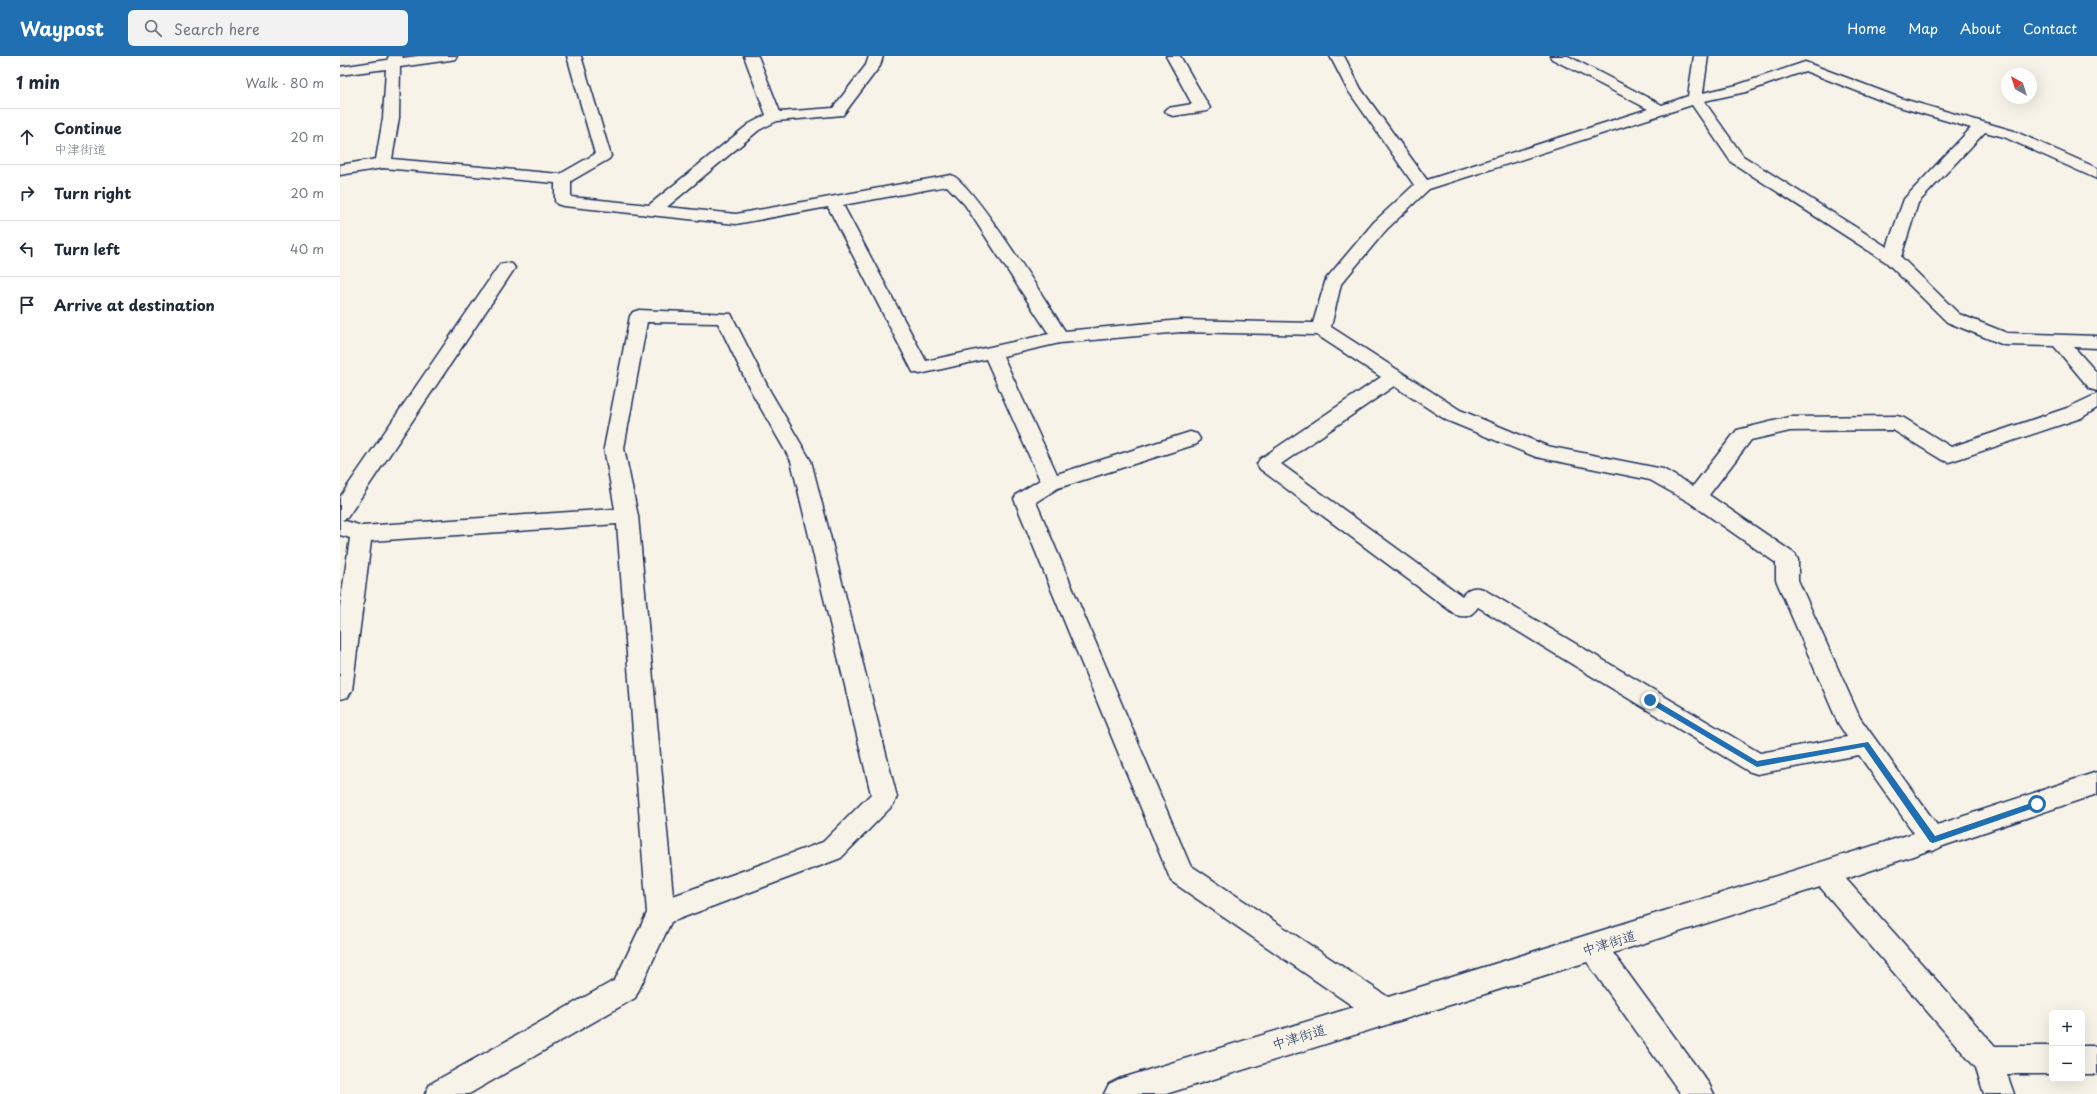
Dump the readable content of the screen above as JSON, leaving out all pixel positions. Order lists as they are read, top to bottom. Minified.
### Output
{"streets":{"street":["中津街道"]},"north":"top left","page":{"header":"Waypost","search":"Search here","nav":["Home","Map","About","Contact"],"heading":["1 min","Walk · 80 m"],"list":[["Continue","中津街道","20 m"],["Turn right","20 m"],["Turn left","40 m"],"Arrive at destination"],"map_buttons":["+","−"]}}
